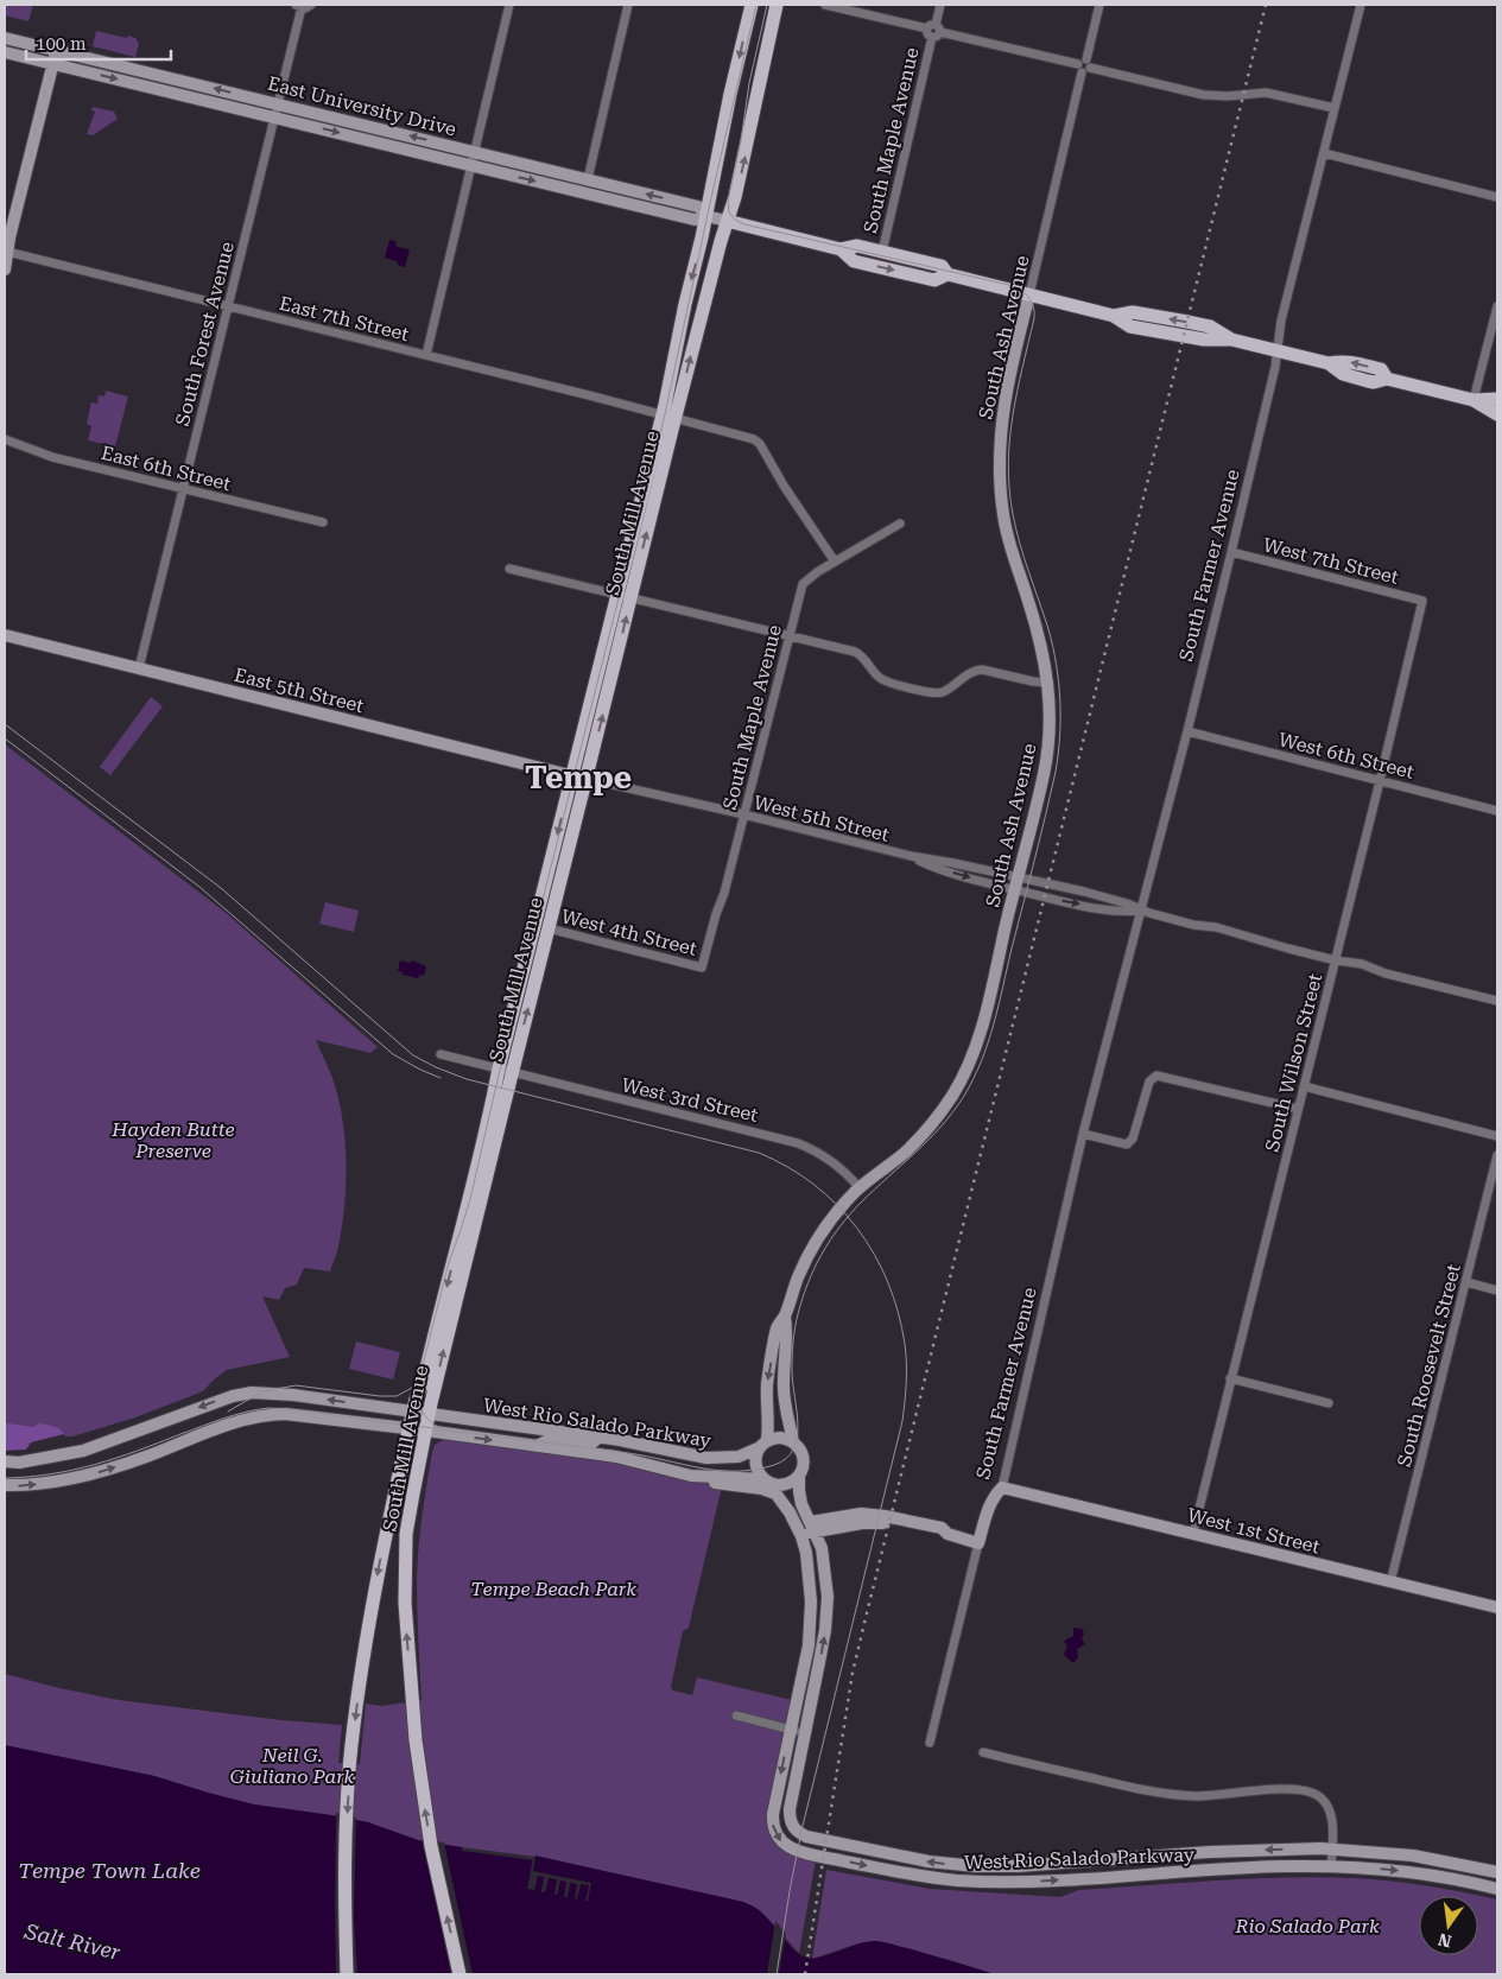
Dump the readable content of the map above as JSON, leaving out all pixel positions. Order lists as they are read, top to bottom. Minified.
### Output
{"streets":{"main road":["East University Drive","South Ash Avenue","South Mill Avenue","South Farmer Avenue","East 5th Street","West Rio Salado Parkway","West 1st Street"],"street":["South Maple Avenue","East 7th Street","South Forest Avenue","East 6th Street","West 7th Street","West 6th Street","West 5th Street","West 4th Street","South Wilson Street","West 3rd Street","South Roosevelt Street"]},"crossings":[["East University Drive","South Forest Avenue"],["East University Drive","South Mill Avenue"],["South Maple Avenue","West 5th Street"],["South Maple Avenue","West 4th Street"],["East 7th Street","South Forest Avenue"],["East 7th Street","South Mill Avenue"],["South Forest Avenue","East 6th Street"],["South Forest Avenue","East 5th Street"],["South Ash Avenue","West 5th Street"],["South Ash Avenue","West 3rd Street"],["South Ash Avenue","West Rio Salado Parkway"],["South Mill Avenue","East 5th Street"],["South Mill Avenue","West 5th Street"],["South Mill Avenue","West 4th Street"],["South Mill Avenue","West 3rd Street"],["South Mill Avenue","West Rio Salado Parkway"],["West 7th Street","South Farmer Avenue"],["West 7th Street","South Wilson Street"],["South Farmer Avenue","West 6th Street"],["South Farmer Avenue","West 5th Street"],["South Farmer Avenue","West 1st Street"],["East 5th Street","West 5th Street"],["West 6th Street","South Wilson Street"],["West 5th Street","South Wilson Street"],["South Wilson Street","West 1st Street"],["South Roosevelt Street","West 1st Street"]],"districts":["Tempe"],"water":["Tempe Town Lake","Salt River"],"parks":["Hayden Butte Preserve","Tempe Beach Park","Neil G. Giuliano Park","Rio Salado Park"],"scale_bar":"100 m","north":"bottom"}
